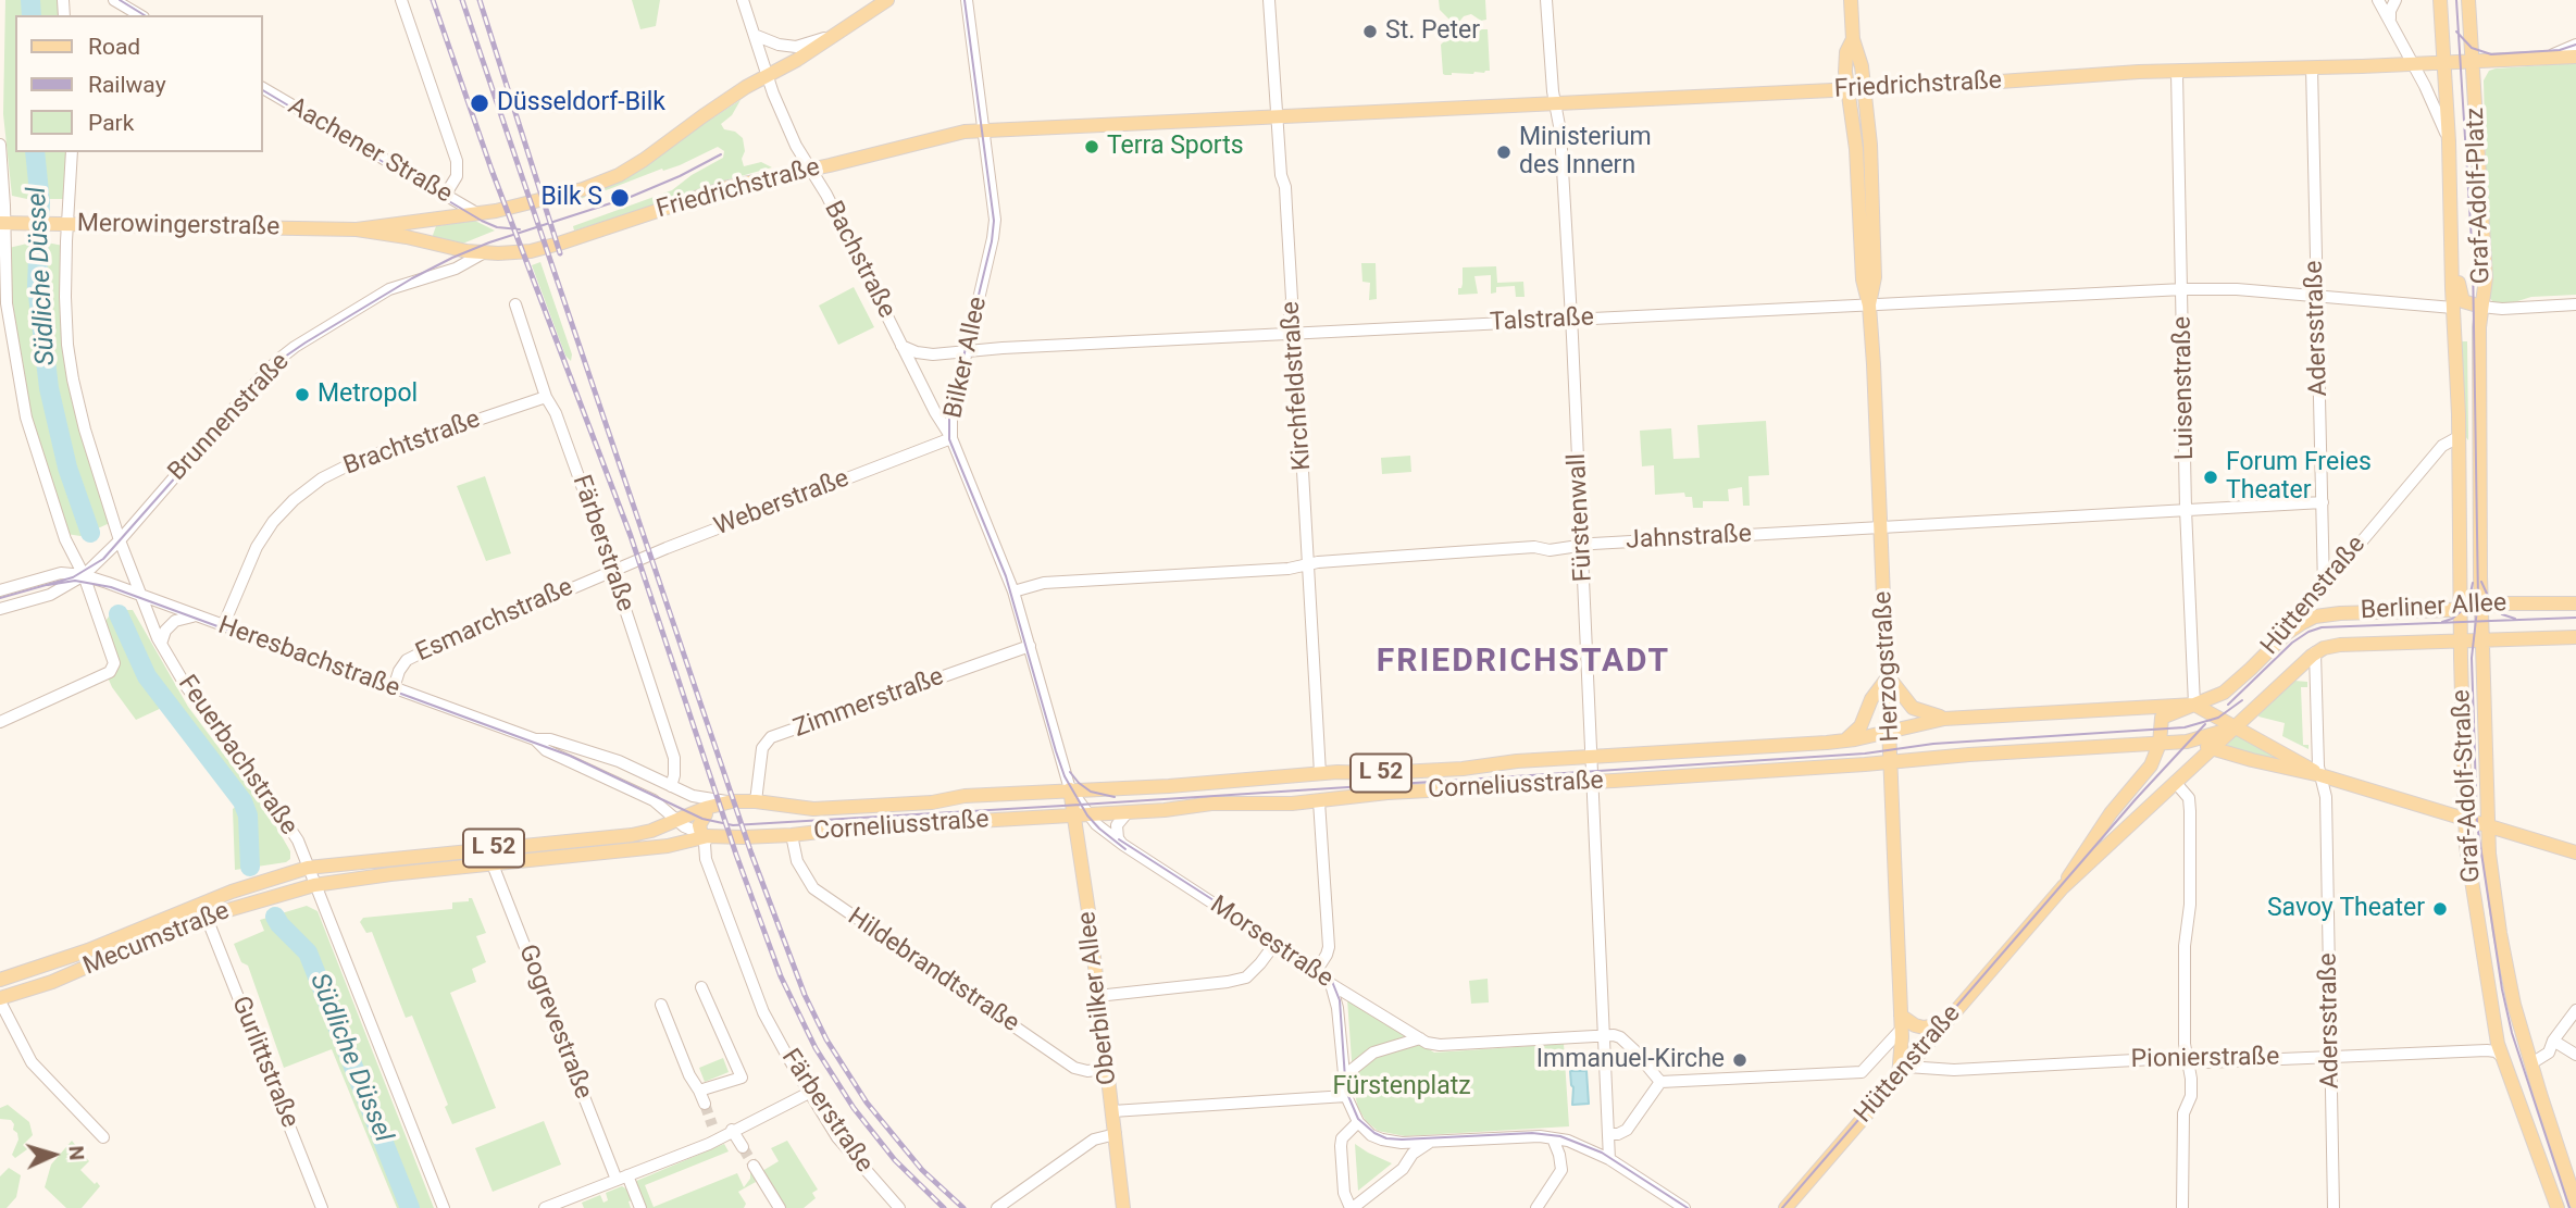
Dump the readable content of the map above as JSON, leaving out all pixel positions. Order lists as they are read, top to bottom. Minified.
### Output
{"streets":{"main road":["Friedrichstraße","Graf-Adolf-Platz","Merowingerstraße","Hüttenstraße","Berliner Allee","Herzogstraße","L 52","Corneliusstraße","Graf-Adolf-Straße","Mecumstraße","Oberbilker Allee"],"street":["Aachener Straße","Bachstraße","Talstraße","Adersstraße","Bilker Allee","Kirchfeldstraße","Luisenstraße","Brunnenstraße","Brachtstraße","Weberstraße","Fürstenwall","Jahnstraße","Färberstraße","Esmarchstraße","Heresbachstraße","Zimmerstraße","Feuerbachstraße","Morsestraße","Hildebrandtstraße","Gogrevestraße","Pionierstraße","Gurlittstraße"]},"crossings":[["Friedrichstraße","Graf-Adolf-Platz"],["Friedrichstraße","Merowingerstraße"],["Friedrichstraße","Bachstraße"],["Friedrichstraße","Adersstraße"],["Friedrichstraße","Bilker Allee"],["Friedrichstraße","Kirchfeldstraße"],["Friedrichstraße","Luisenstraße"],["Friedrichstraße","Fürstenwall"],["Friedrichstraße","Herzogstraße"],["Aachener Straße","Merowingerstraße"],["Graf-Adolf-Platz","Talstraße"],["Graf-Adolf-Platz","Graf-Adolf-Straße"],["Merowingerstraße","Brunnenstraße"],["Merowingerstraße","Feuerbachstraße"],["Bachstraße","Talstraße"],["Bachstraße","Bilker Allee"],["Bachstraße","Weberstraße"],["Talstraße","Adersstraße"],["Talstraße","Bilker Allee"],["Talstraße","Kirchfeldstraße"],["Talstraße","Luisenstraße"],["Talstraße","Fürstenwall"],["Talstraße","Herzogstraße"],["Talstraße","Graf-Adolf-Straße"],["Adersstraße","Jahnstraße"],["Adersstraße","Hüttenstraße"],["Adersstraße","Berliner Allee"],["Adersstraße","L 52"],["Adersstraße","Pionierstraße"],["Bilker Allee","Weberstraße"],["Bilker Allee","Jahnstraße"],["Bilker Allee","Zimmerstraße"],["Bilker Allee","Corneliusstraße"],["Bilker Allee","Oberbilker Allee"],["Kirchfeldstraße","Jahnstraße"],["Kirchfeldstraße","Corneliusstraße"],["Luisenstraße","Jahnstraße"],["Luisenstraße","Hüttenstraße"],["Luisenstraße","L 52"],["Luisenstraße","Corneliusstraße"],["Brunnenstraße","Heresbachstraße"],["Brunnenstraße","Feuerbachstraße"],["Brachtstraße","Färberstraße"],["Brachtstraße","Heresbachstraße"],["Weberstraße","Färberstraße"],["Weberstraße","Esmarchstraße"],["Fürstenwall","Jahnstraße"],["Fürstenwall","Corneliusstraße"],["Jahnstraße","Herzogstraße"],["Färberstraße","Esmarchstraße"],["Färberstraße","Heresbachstraße"],["Färberstraße","L 52"],["Färberstraße","Corneliusstraße"],["Hüttenstraße","Berliner Allee"],["Hüttenstraße","Herzogstraße"],["Hüttenstraße","L 52"],["Hüttenstraße","Corneliusstraße"],["Hüttenstraße","Graf-Adolf-Straße"],["Hüttenstraße","Pionierstraße"],["Berliner Allee","Graf-Adolf-Straße"],["Esmarchstraße","Heresbachstraße"],["Heresbachstraße","Feuerbachstraße"],["Heresbachstraße","L 52"],["Heresbachstraße","Corneliusstraße"],["Herzogstraße","Corneliusstraße"],["Herzogstraße","Pionierstraße"],["Zimmerstraße","Corneliusstraße"],["Feuerbachstraße","L 52"],["Feuerbachstraße","Mecumstraße"],["L 52","Corneliusstraße"],["L 52","Graf-Adolf-Straße"],["L 52","Mecumstraße"],["L 52","Gogrevestraße"],["Corneliusstraße","Morsestraße"],["Corneliusstraße","Hildebrandtstraße"],["Corneliusstraße","Oberbilker Allee"],["Graf-Adolf-Straße","Pionierstraße"],["Mecumstraße","Gurlittstraße"],["Morsestraße","Oberbilker Allee"],["Hildebrandtstraße","Oberbilker Allee"]],"districts":["FRIEDRICHSTADT"],"water":["Südliche Düssel"],"parks":["Fürstenplatz"],"places":["St. Peter","Düsseldorf-Bilk","Terra Sports","Ministerium des Innern","Bilk S","Metropol","Forum Freies Theater","Savoy Theater","Immanuel-Kirche"],"legend":["Road","Railway","Park"],"north":"right"}
